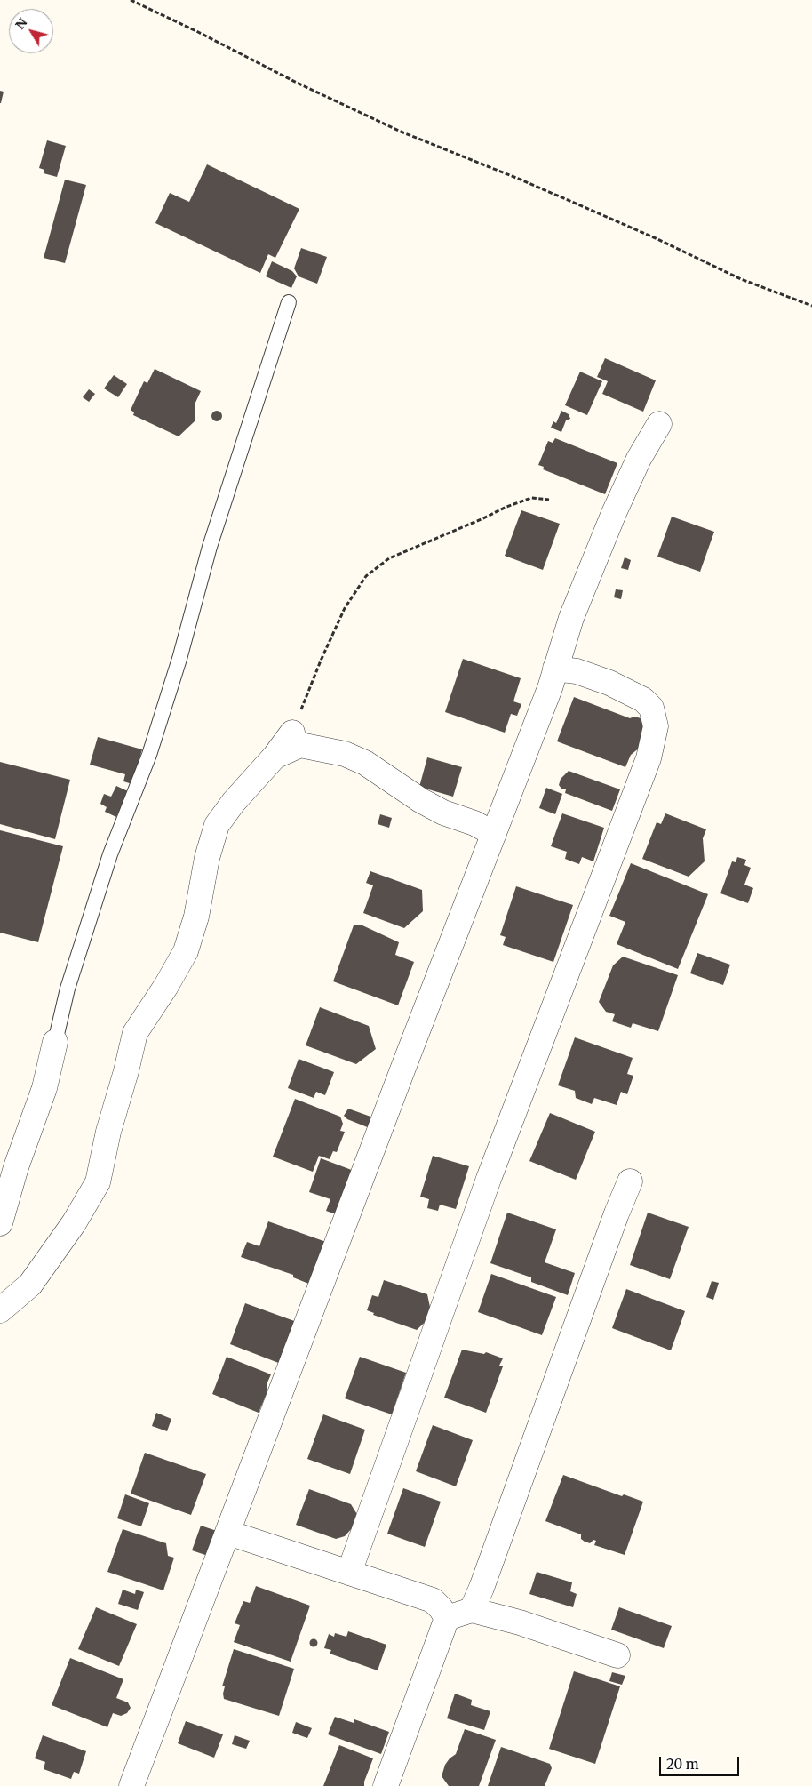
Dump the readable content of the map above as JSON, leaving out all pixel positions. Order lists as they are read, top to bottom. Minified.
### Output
{"scale_bar":"20 m","north":"top left"}
